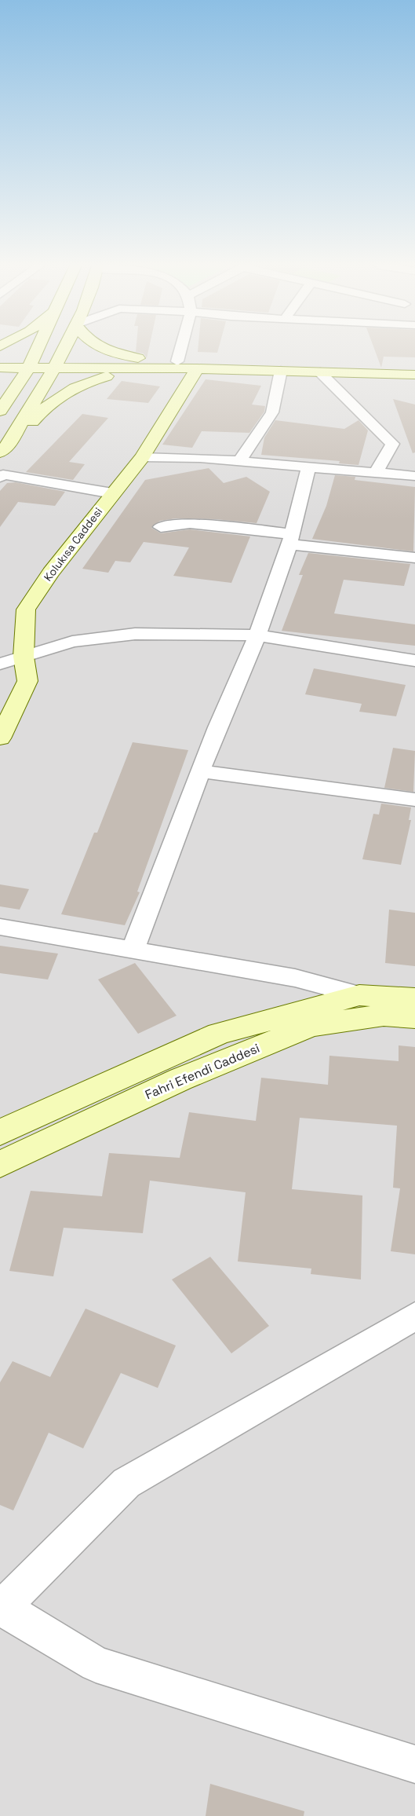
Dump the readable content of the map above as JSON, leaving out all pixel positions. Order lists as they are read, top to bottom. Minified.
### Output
{"streets":{"main road":["Kolukısa Caddesi","Fahri Efendi Caddesi"]}}
